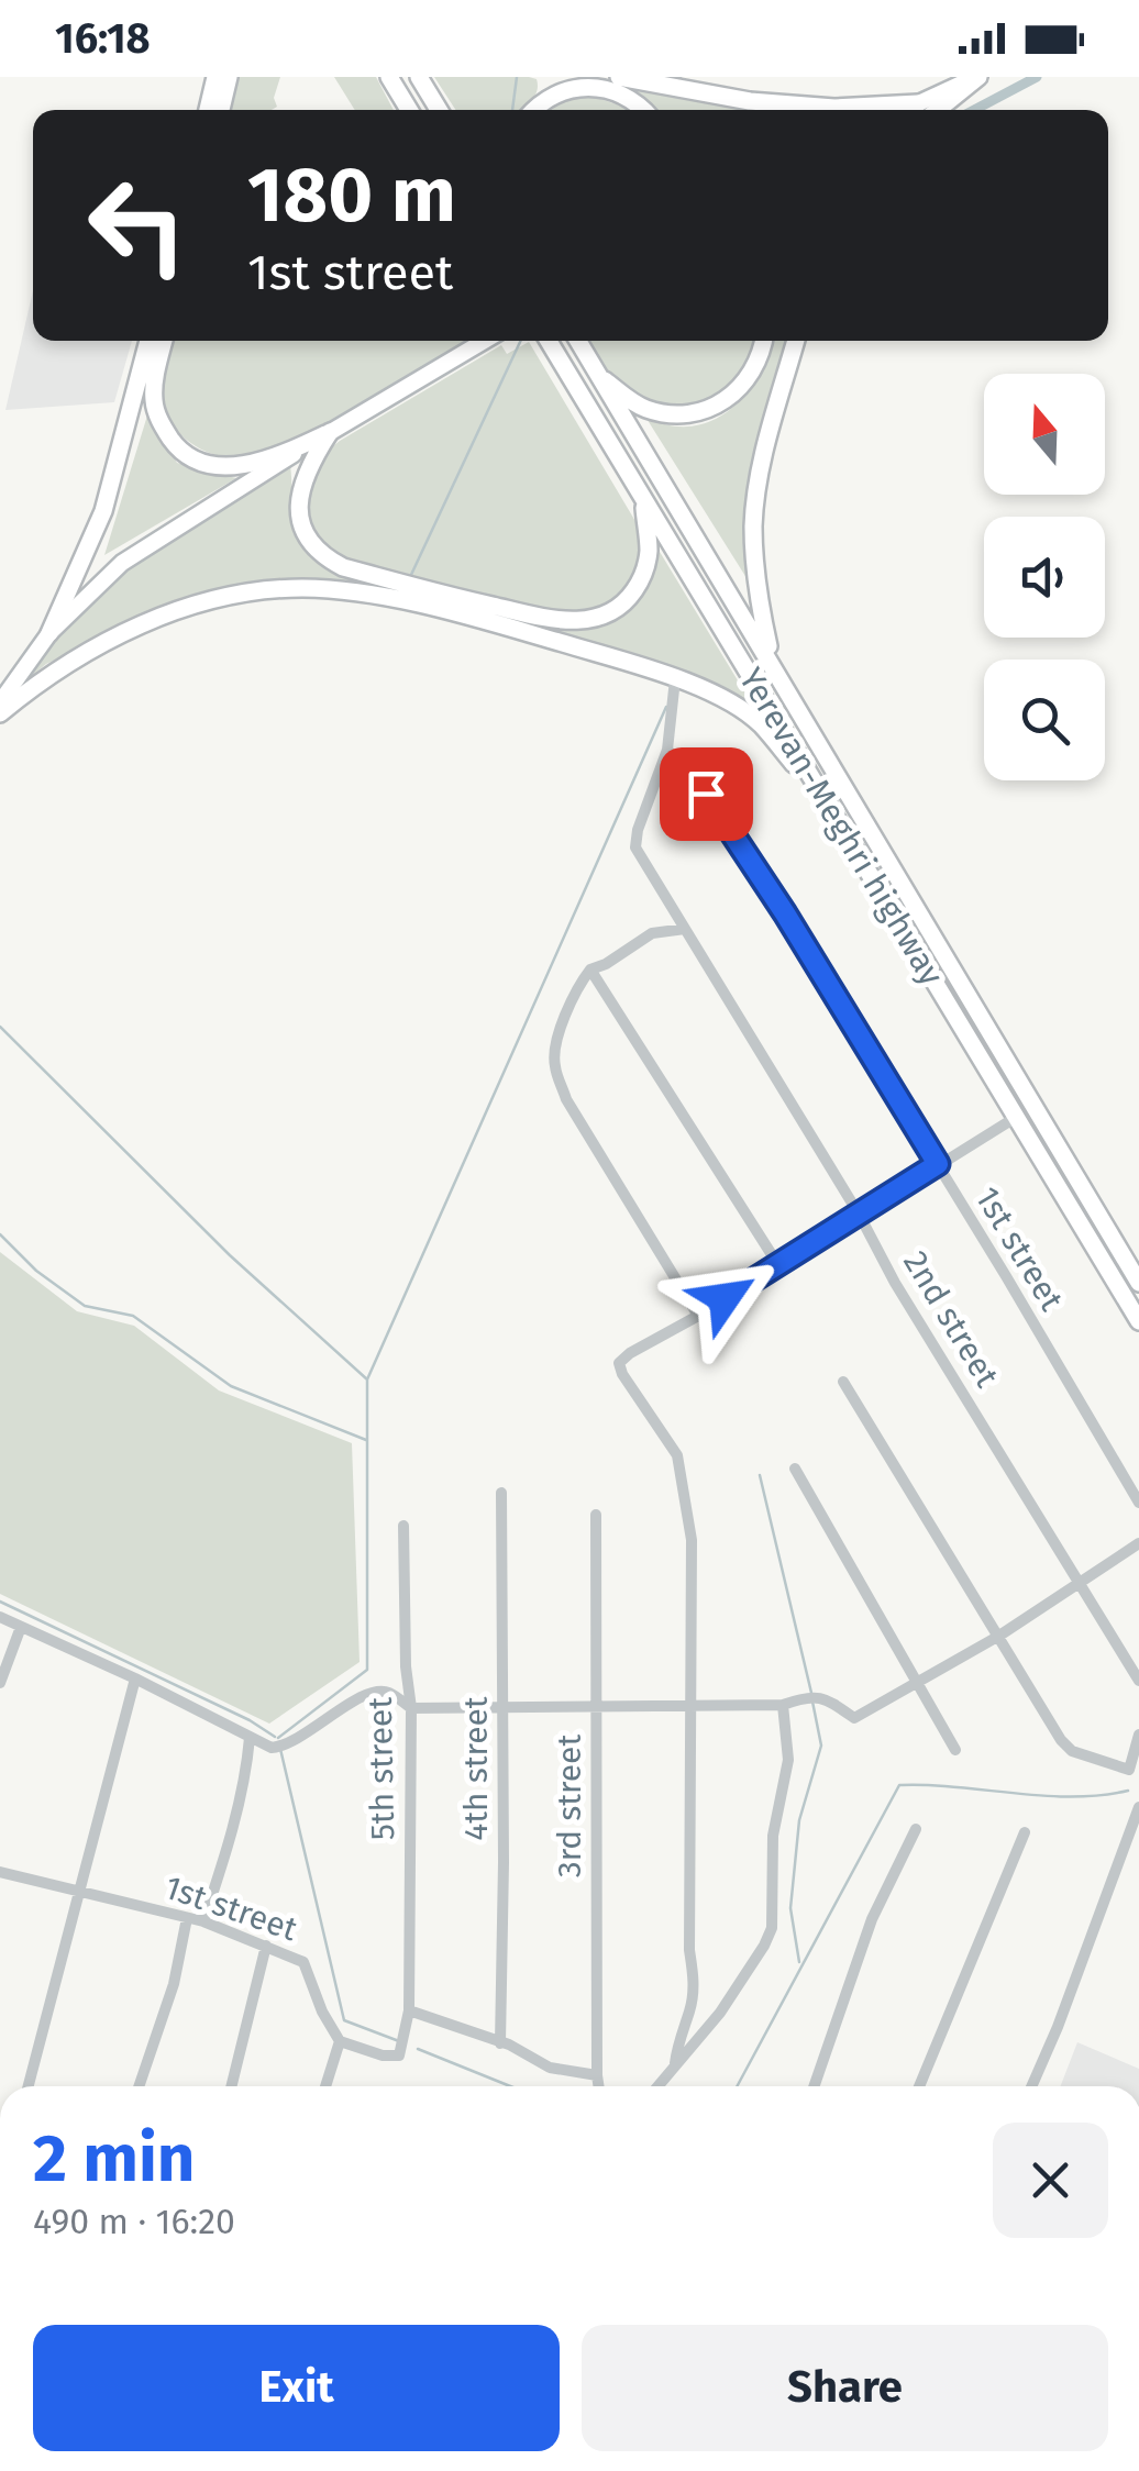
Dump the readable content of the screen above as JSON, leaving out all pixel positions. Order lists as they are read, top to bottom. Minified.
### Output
{"streets":{"highway":["Yerevan-Meghri highway"],"street":["1st street","2nd street","5th street","4th street","3rd street"]},"crossings":[["1st street","2nd street"]],"north":"top","page":{"status":"16:18","turn":["180 m","1st street"],"heading":["2 min","490 m · 16:20"],"buttons":["Exit","Share"]}}
